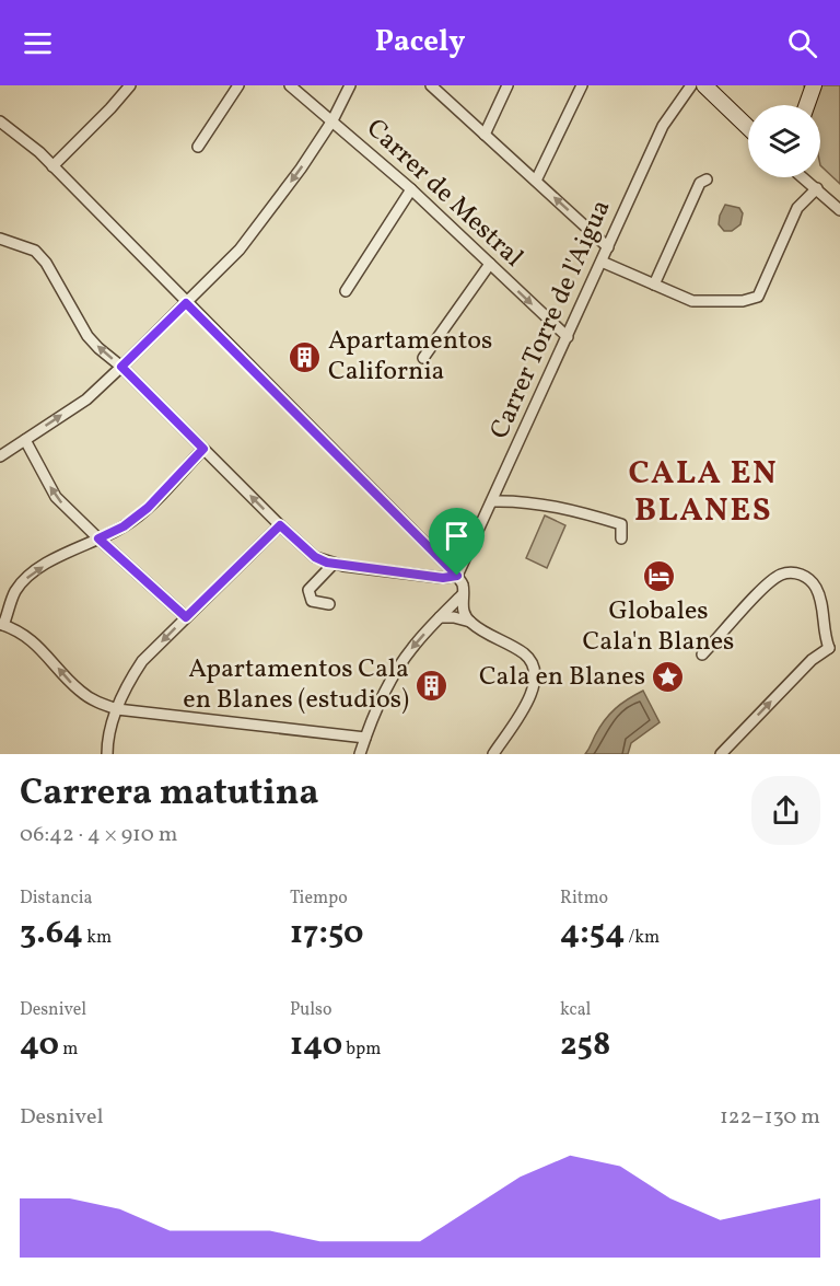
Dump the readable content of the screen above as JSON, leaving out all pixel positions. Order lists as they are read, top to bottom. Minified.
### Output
{"streets":{"street":["Carrer de Mestral","Carrer Torre de l'Aigua"]},"crossings":[["Carrer de Mestral","Carrer Torre de l'Aigua"]],"districts":["CALA EN BLANES"],"places":{"building":["Apartamentos California","Apartamentos Cala en Blanes (estudios)"],"hotel":["Globales Cala'n Blanes"],"place":["Cala en Blanes"]},"page":{"header":"Pacely","heading":["Carrera matutina","06:42 · 4 × 910 m"],"stats":[["Distancia","3.64 km"],["Tiempo","17:50"],["Ritmo","4:54 /km"],["Desnivel","40 m"],["Pulso","140 bpm"],["kcal","258"]],"chart":["Desnivel","122–130 m"]}}
